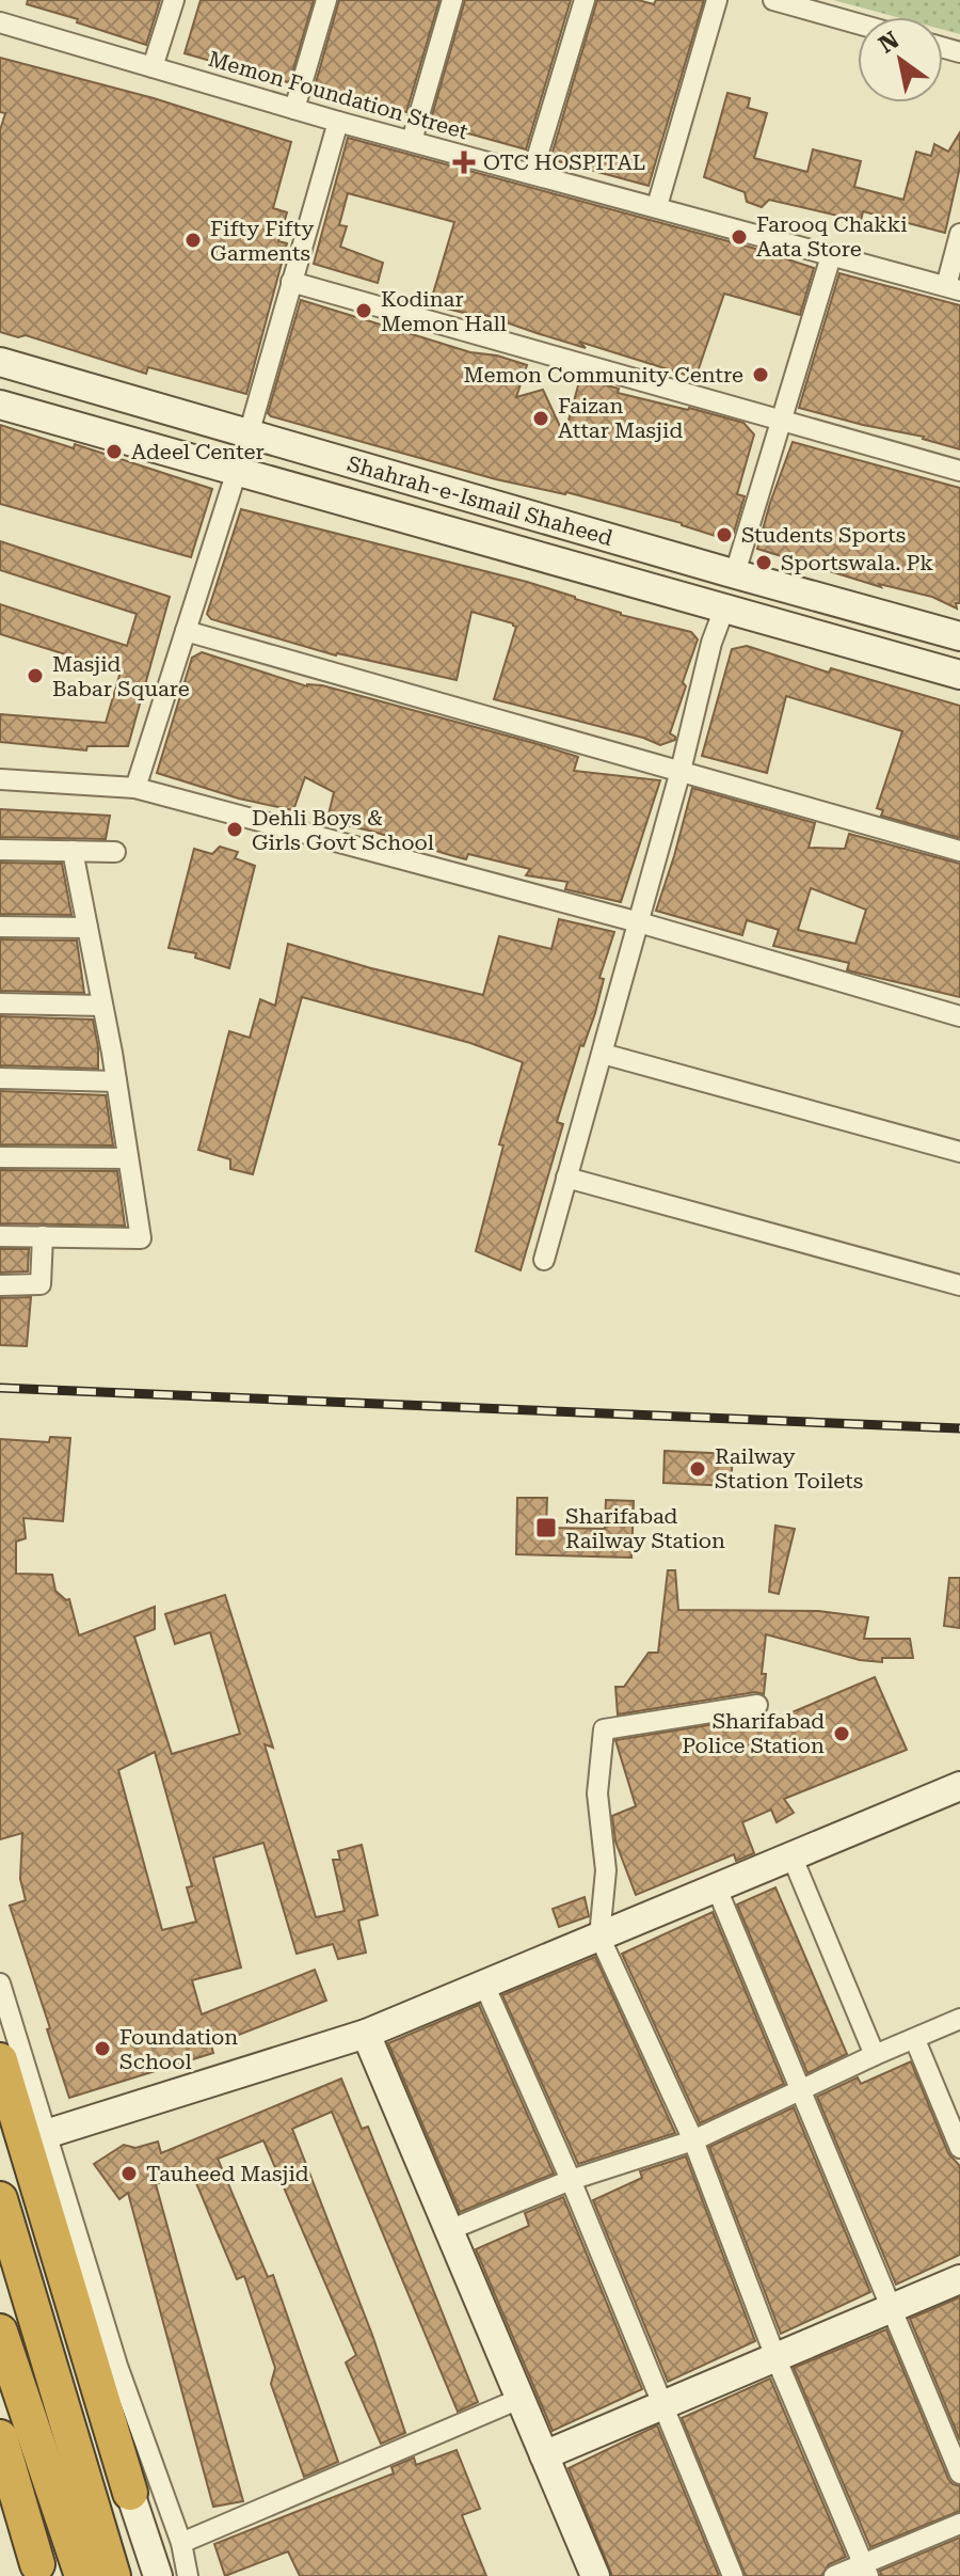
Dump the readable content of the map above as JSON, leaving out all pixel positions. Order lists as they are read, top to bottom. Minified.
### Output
{"streets":{"main road":["Shahrah-e-Ismail Shaheed"],"street":["Memon Foundation Street"]},"places":{"health":["OTC HOSPITAL"],"other":["Farooq Chakki Aata Store","Fifty Fifty Garments","Kodinar Memon Hall","Memon Community Centre","Faizan Attar Masjid","Adeel Center","Students Sports","Sportswala. Pk","Masjid Babar Square","Dehli Boys & Girls Govt School","Railway Station Toilets","Sharifabad Police Station","Foundation School","Tauheed Masjid"],"transit":["Sharifabad Railway Station"]},"north":"top left"}
